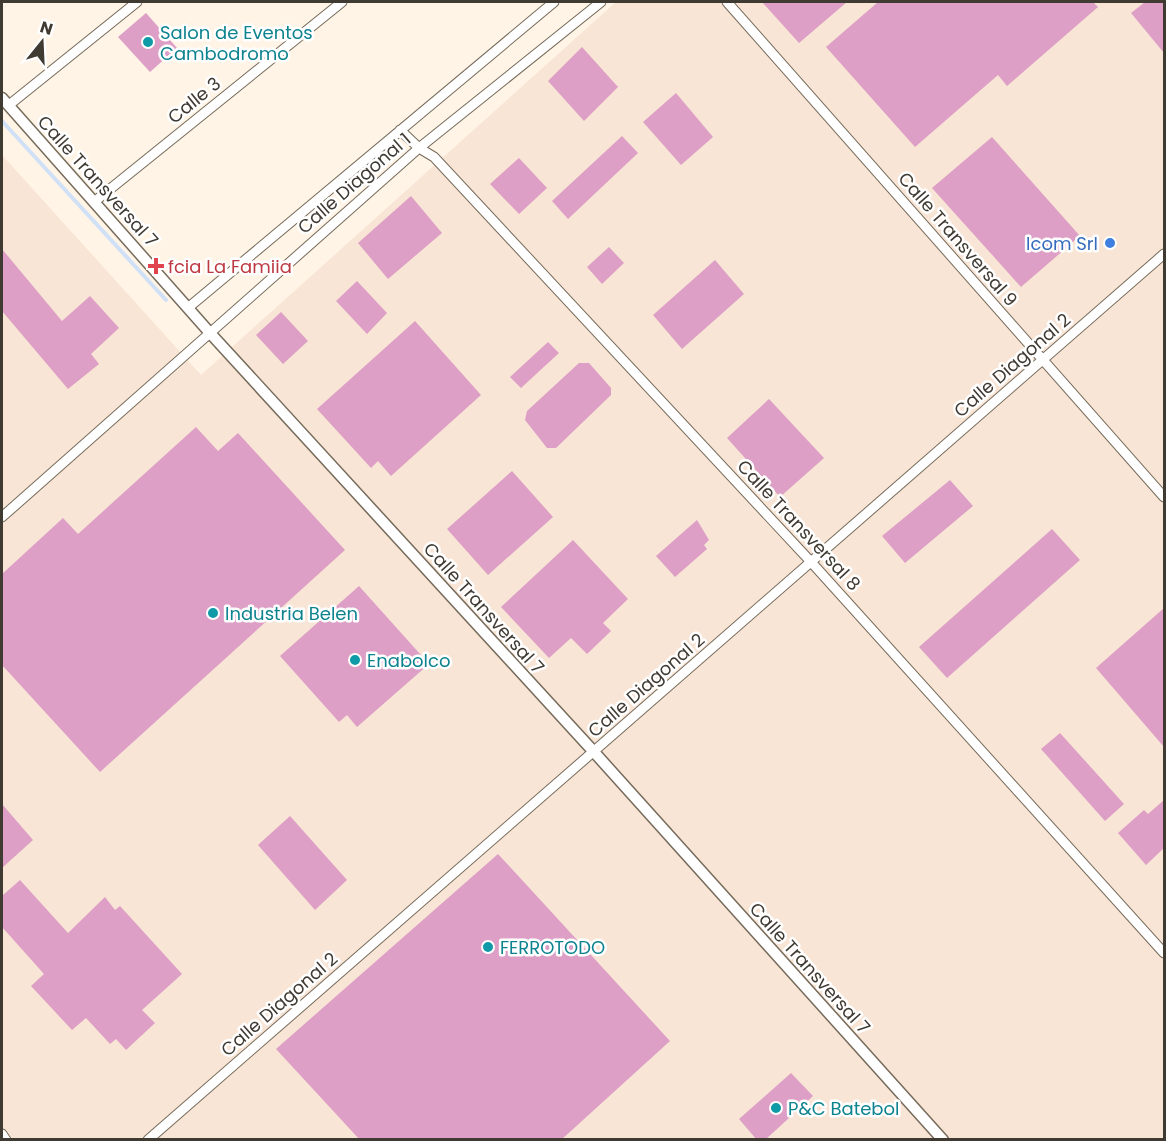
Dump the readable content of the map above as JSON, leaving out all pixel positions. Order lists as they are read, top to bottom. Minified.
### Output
{"streets":{"street":["Calle 3","Calle Transversal 7","Calle Diagonal 1","Calle Transversal 9","Calle Diagonal 2","Calle Transversal 8"]},"crossings":[["Calle 3","Calle Transversal 7"],["Calle Transversal 7","Calle Diagonal 1"],["Calle Transversal 7","Calle Diagonal 2"],["Calle Diagonal 1","Calle Transversal 8"],["Calle Transversal 9","Calle Diagonal 2"],["Calle Diagonal 2","Calle Transversal 8"]],"places":{"other":["Salon de Eventos Cambodromo","Icom Srl","Industria Belen","Enabolco","FERROTODO","P&C Batebol"],"health":["fcia La Famiia"]},"north":"top"}
